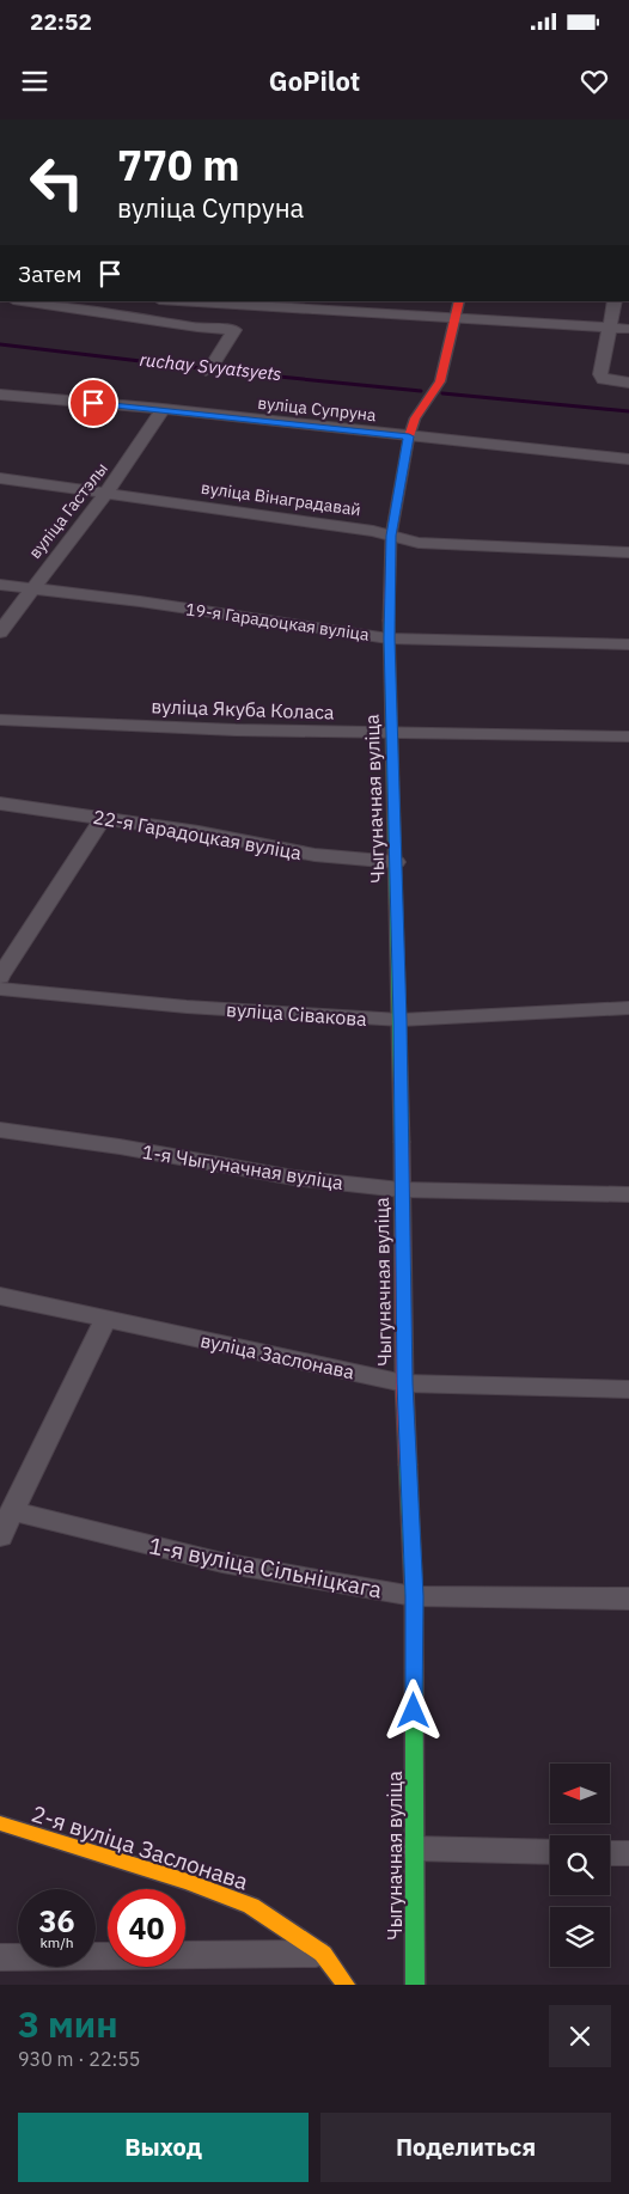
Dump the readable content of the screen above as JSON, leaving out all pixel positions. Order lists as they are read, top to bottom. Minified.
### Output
{"streets":{"street":["вуліца Супруна","вуліца Вінаградавай","вуліца Гастэлы","19-я Гарадоцкая вуліца","вуліца Якуба Коласа","Чыгуначная вуліца","22-я Гарадоцкая вуліца","вуліца Сівакова","1-я Чыгуначная вуліца","вуліца Заслонава","1-я вуліца Сільніцкага","2-я вуліца Заслонава"]},"crossings":[["вуліца Супруна","вуліца Гастэлы"],["вуліца Супруна","Чыгуначная вуліца"],["вуліца Вінаградавай","вуліца Гастэлы"],["вуліца Вінаградавай","Чыгуначная вуліца"],["вуліца Гастэлы","19-я Гарадоцкая вуліца"],["19-я Гарадоцкая вуліца","Чыгуначная вуліца"],["вуліца Якуба Коласа","Чыгуначная вуліца"],["Чыгуначная вуліца","22-я Гарадоцкая вуліца"],["Чыгуначная вуліца","вуліца Сівакова"],["Чыгуначная вуліца","1-я Чыгуначная вуліца"],["Чыгуначная вуліца","вуліца Заслонава"],["Чыгуначная вуліца","1-я вуліца Сільніцкага"]],"water":["ruchay Svyatsyets"],"north":"left","page":{"status":"22:52","header":"GoPilot","turn":["770 m","вуліца Супруна"],"then":"Затем","speed":"36 km/h","limit":"40","heading":["3 мин","930 m · 22:55"],"buttons":["Выход","Поделиться"]}}
